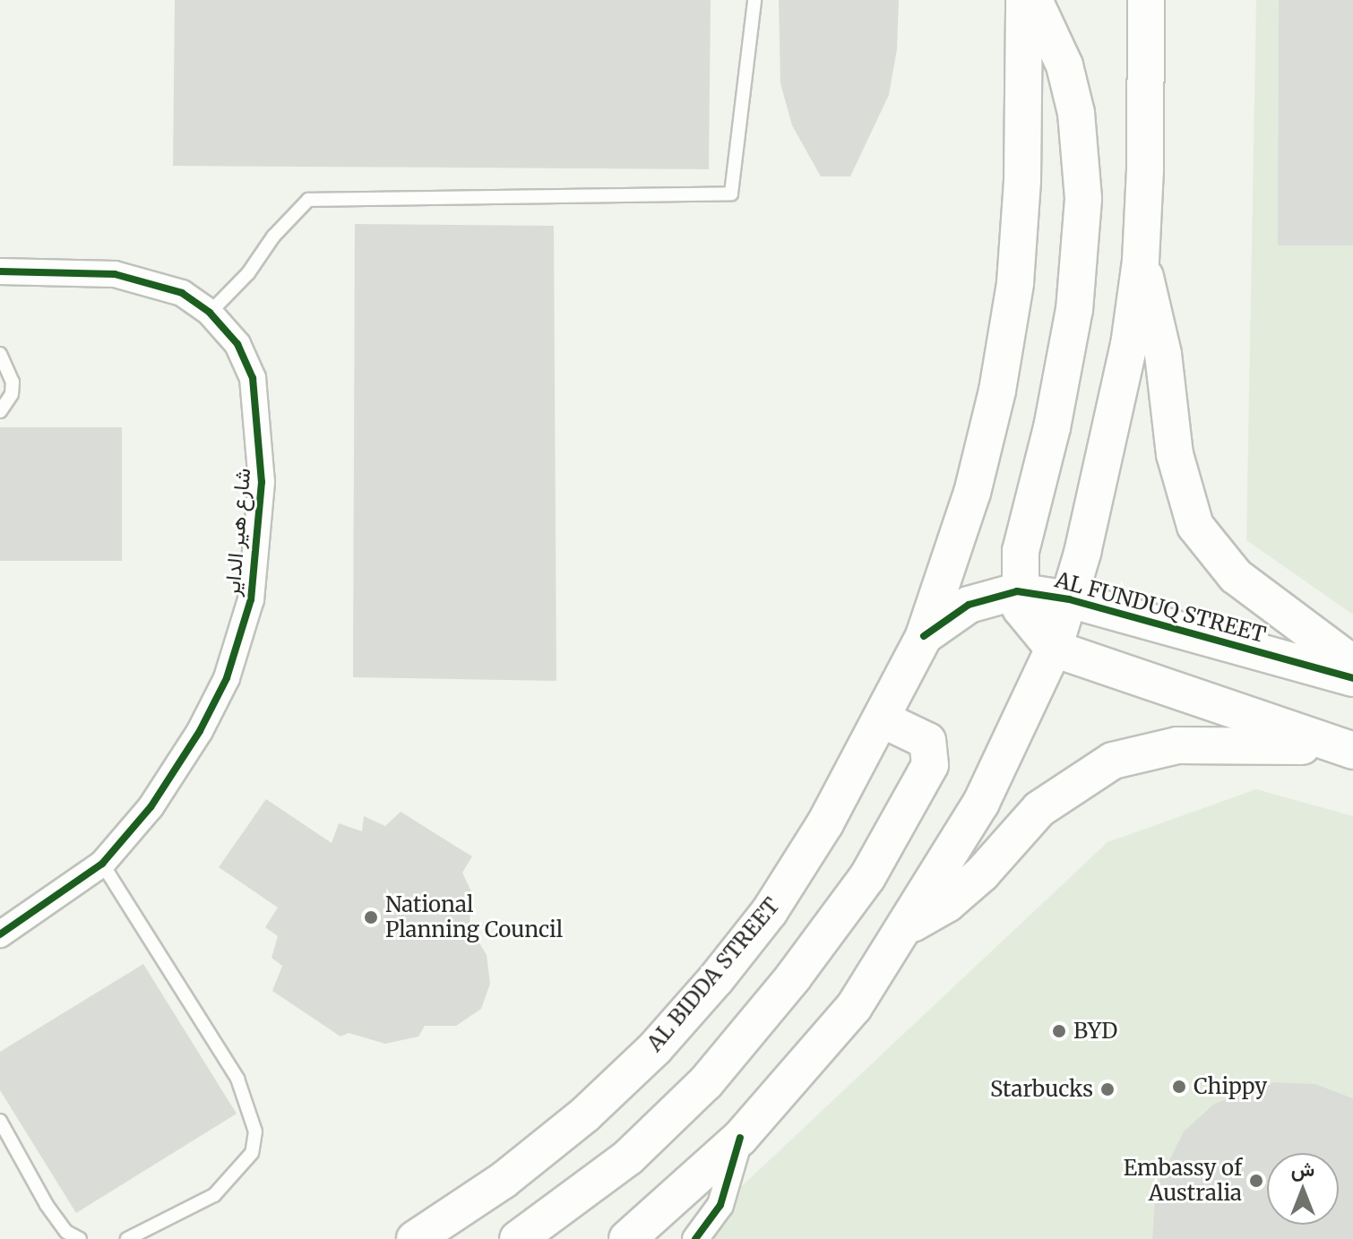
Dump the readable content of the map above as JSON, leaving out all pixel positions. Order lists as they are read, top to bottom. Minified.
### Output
{"streets":{"main road":["AL FUNDUQ STREET","AL BIDDA STREET"],"street":["شارع هير الداير"]},"crossings":[["AL FUNDUQ STREET","AL BIDDA STREET"]],"places":["National Planning Council","BYD","Chippy","Starbucks","Embassy of Australia"],"north":"top"}
